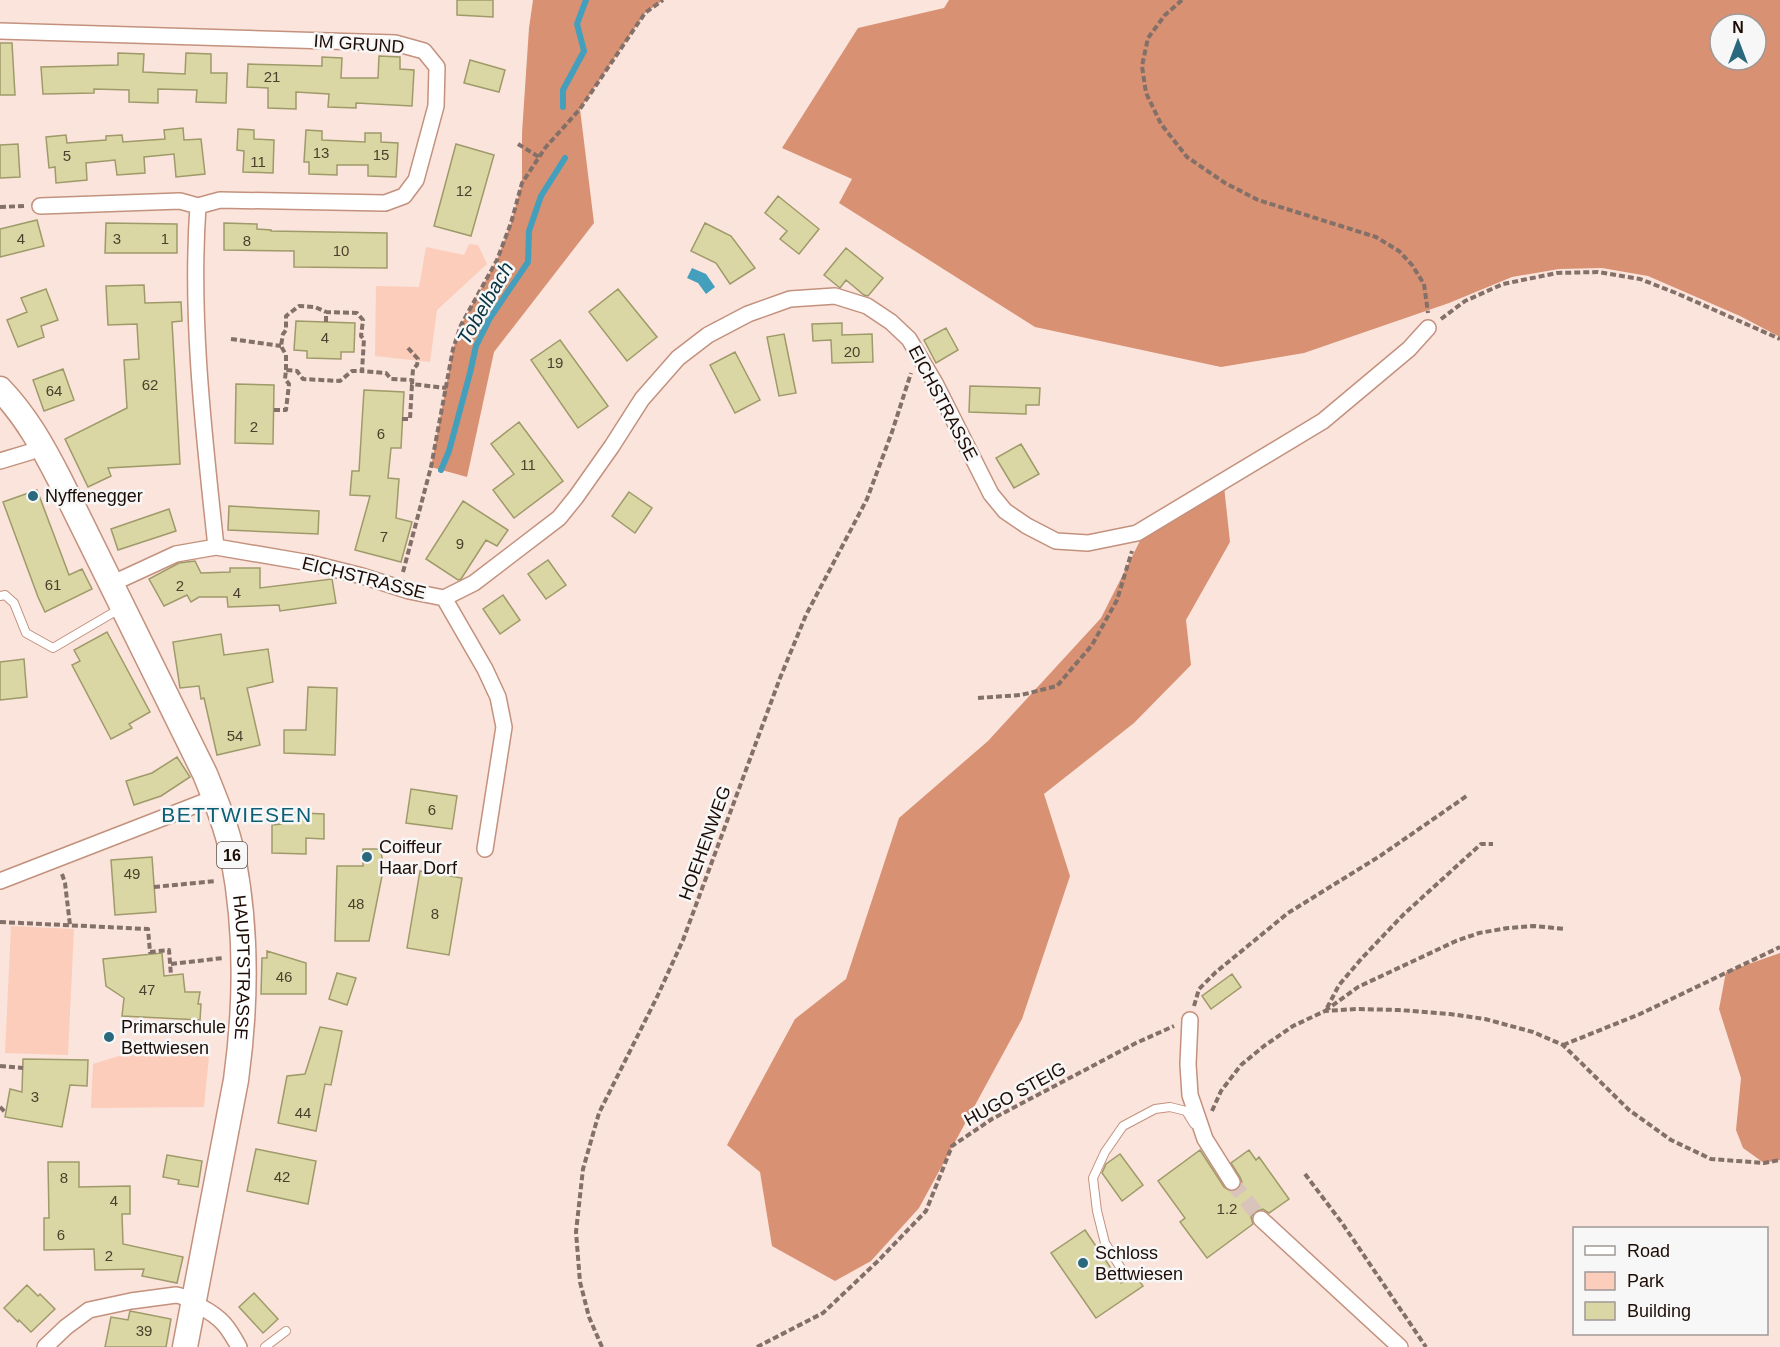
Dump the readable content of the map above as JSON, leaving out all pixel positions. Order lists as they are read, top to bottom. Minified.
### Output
{"streets":{"main road":["16","HAUPTSTRASSE"],"street":["IM GRUND","EICHSTRASSE"],"path":["HOEHENWEG","HUGO STEIG"]},"crossings":[["EICHSTRASSE","HOEHENWEG"],["EICHSTRASSE","HAUPTSTRASSE"]],"districts":["BETTWIESEN"],"water":["Tobelbach"],"places":["Nyffenegger","Coiffeur Haar Dorf","Primarschule Bettwiesen","Schloss Bettwiesen"],"house_numbers":["21","13","15","5","11","12","4","3","1","8","10","4","20","19","62","64","2","6","11","7","9","61","2","4","54","6","49","48","8","46","47","3","44","42","8","4","1.2","6","2","39"],"legend":["Road","Park","Building"],"north":"top"}
